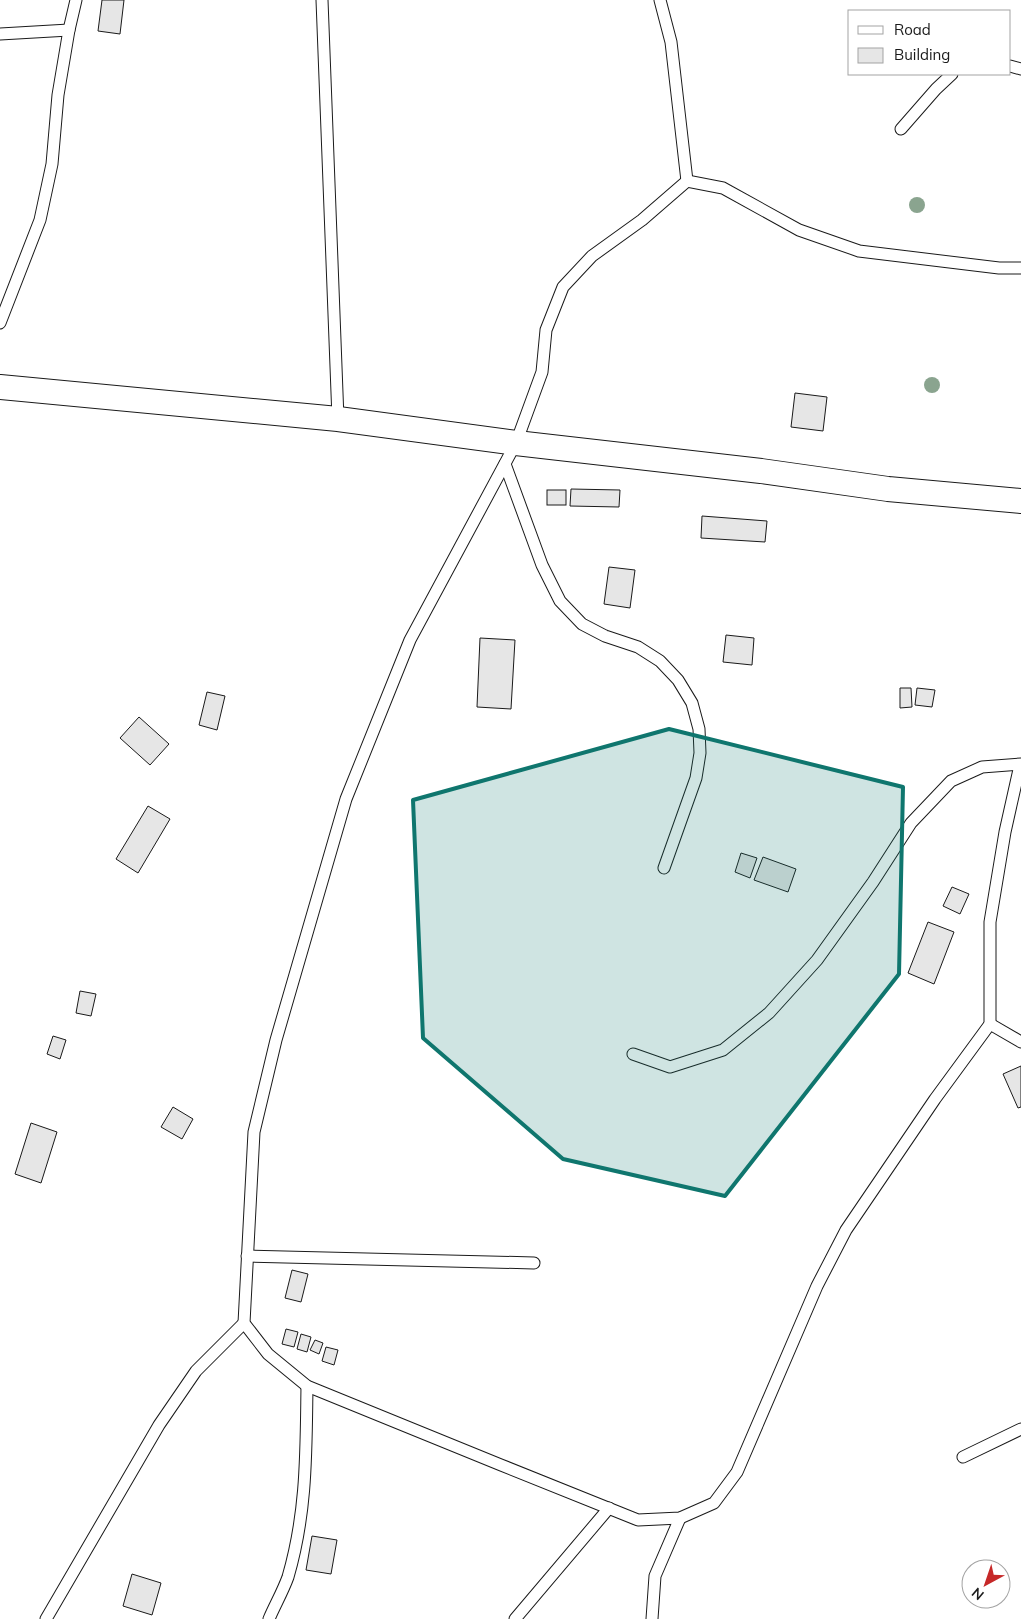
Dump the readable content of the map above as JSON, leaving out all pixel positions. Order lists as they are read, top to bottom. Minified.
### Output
{"legend":["Road","Building"],"north":"bottom left"}
